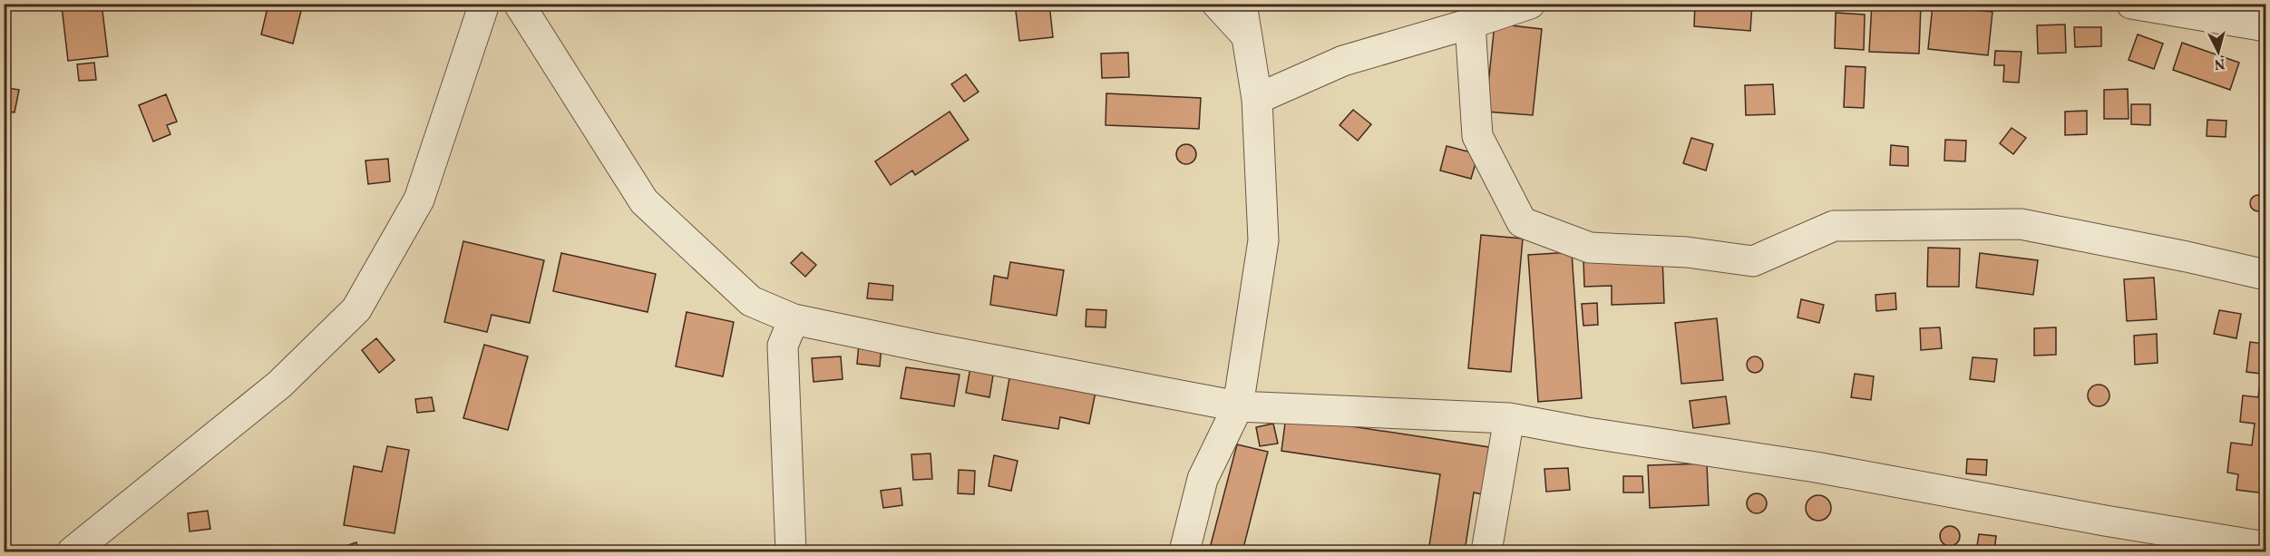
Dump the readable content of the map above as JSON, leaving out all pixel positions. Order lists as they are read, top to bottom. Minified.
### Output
{"north":"bottom"}
